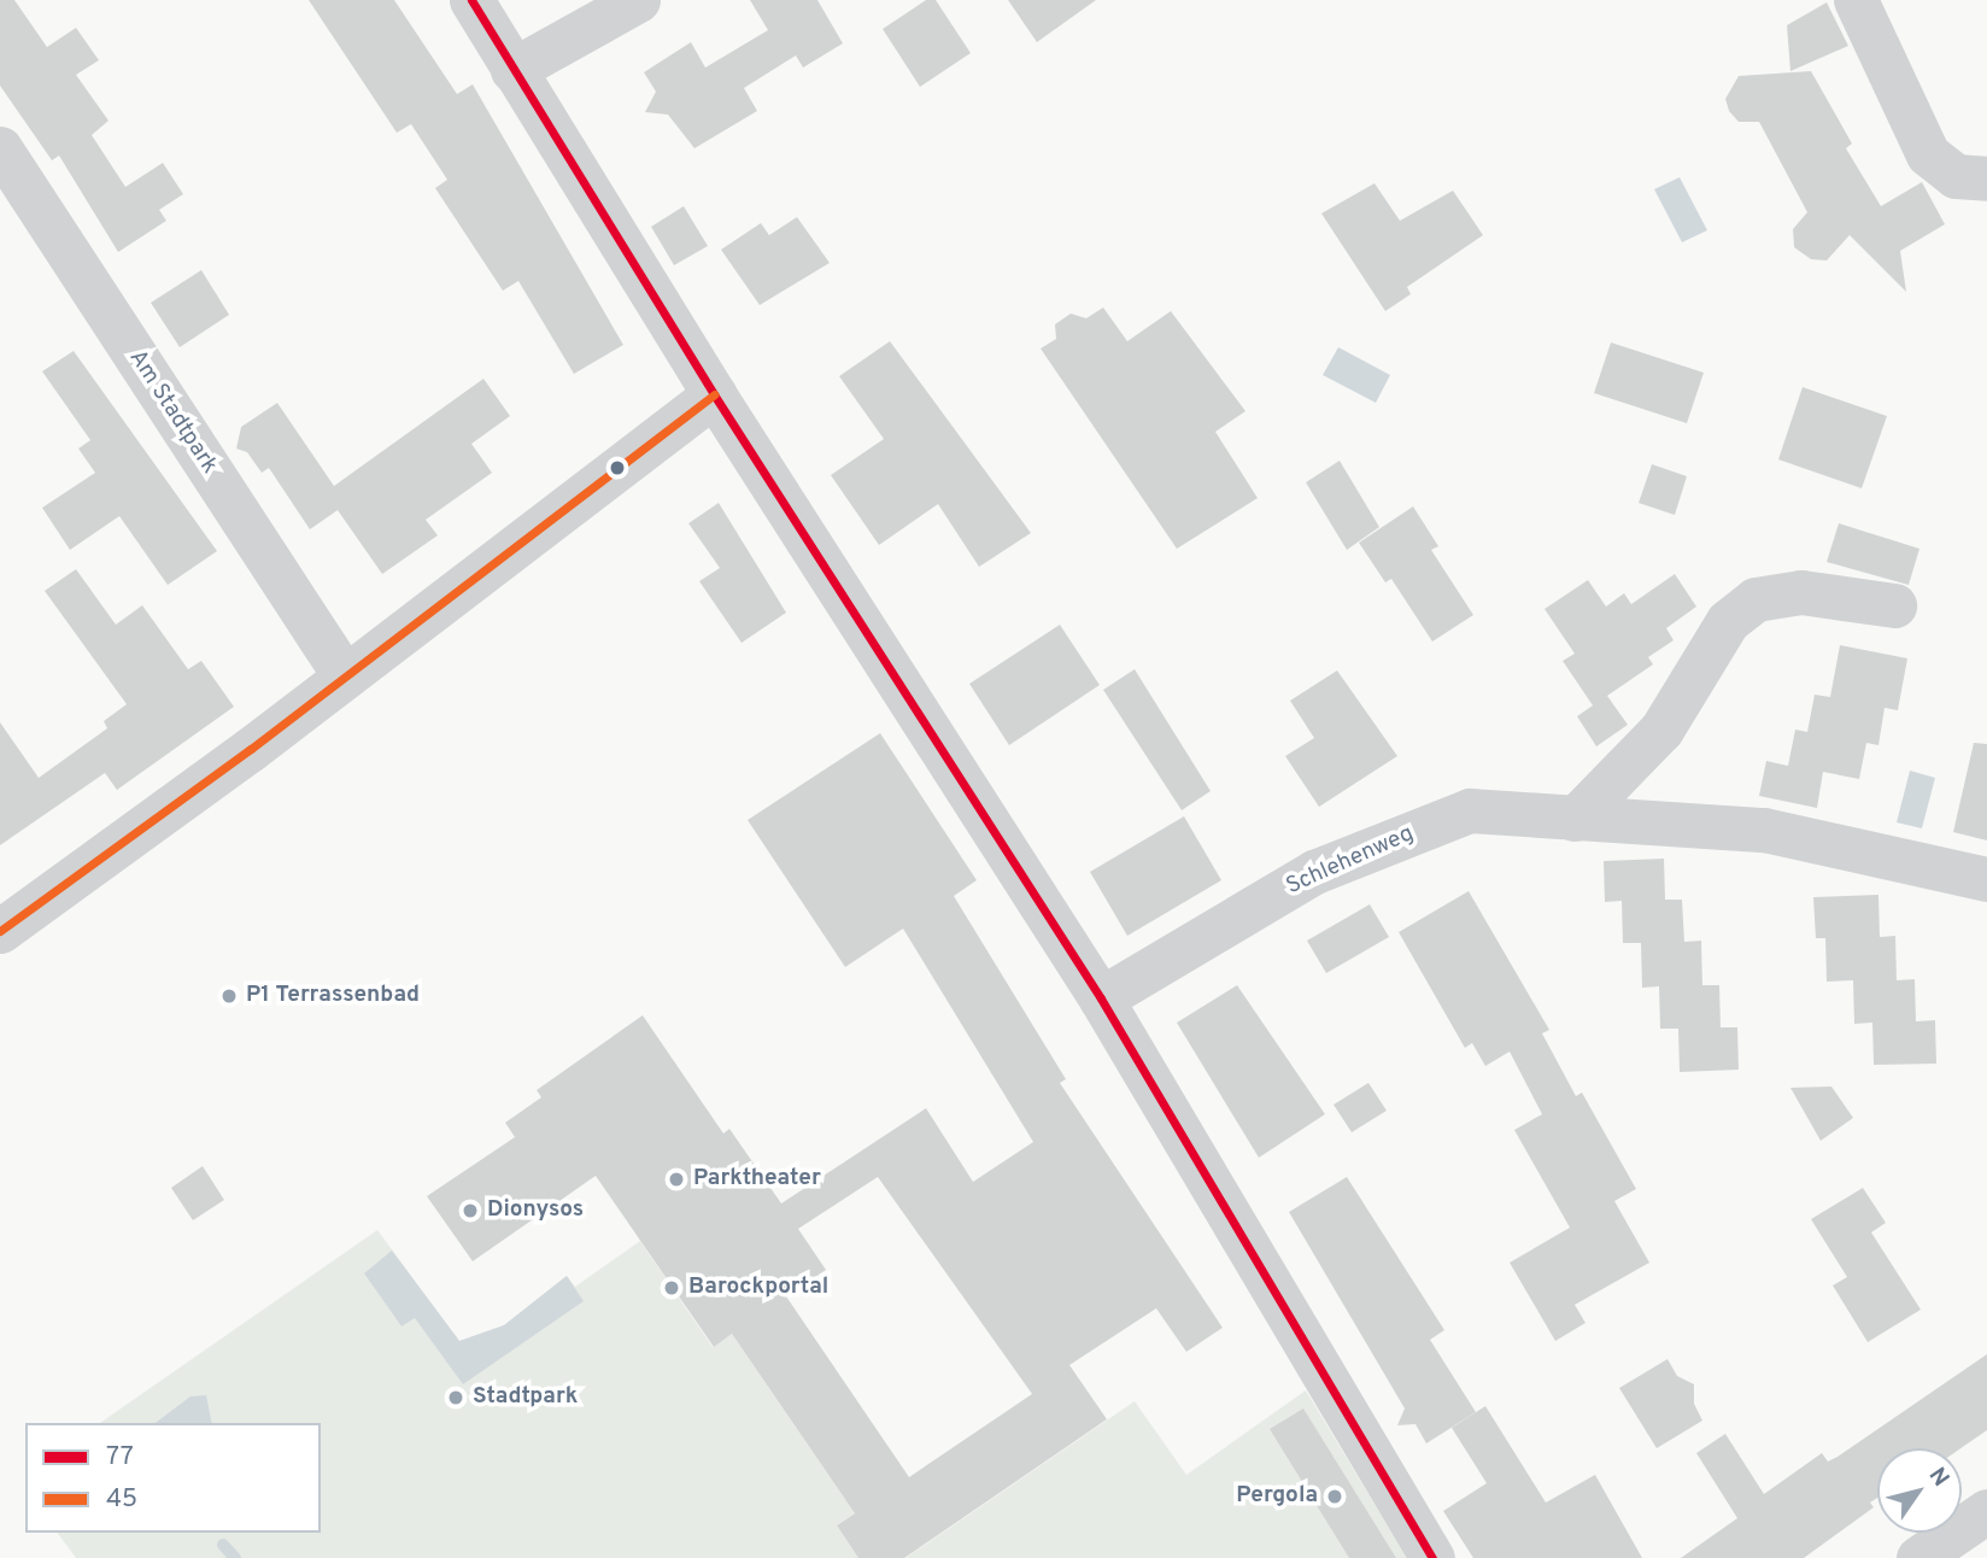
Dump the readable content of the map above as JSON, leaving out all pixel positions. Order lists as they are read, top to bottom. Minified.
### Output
{"streets":{"street":["Am Stadtpark","Schlehenweg"]},"places":["P1 Terrassenbad","Parktheater","Dionysos","Barockportal","Stadtpark","Pergola"],"lines":["transit line 77","transit line 45"],"legend":["77","45"],"north":"top right"}
